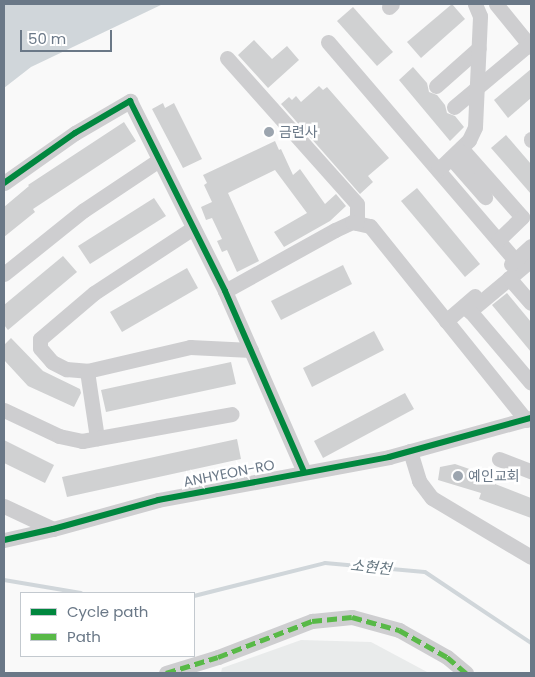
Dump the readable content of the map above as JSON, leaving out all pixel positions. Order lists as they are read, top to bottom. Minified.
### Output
{"streets":{"street":["ANHYEON-RO"]},"water":["소현천"],"places":["금련사","예인교회"],"legend":["Cycle path","Path"],"scale_bar":"50 m"}
